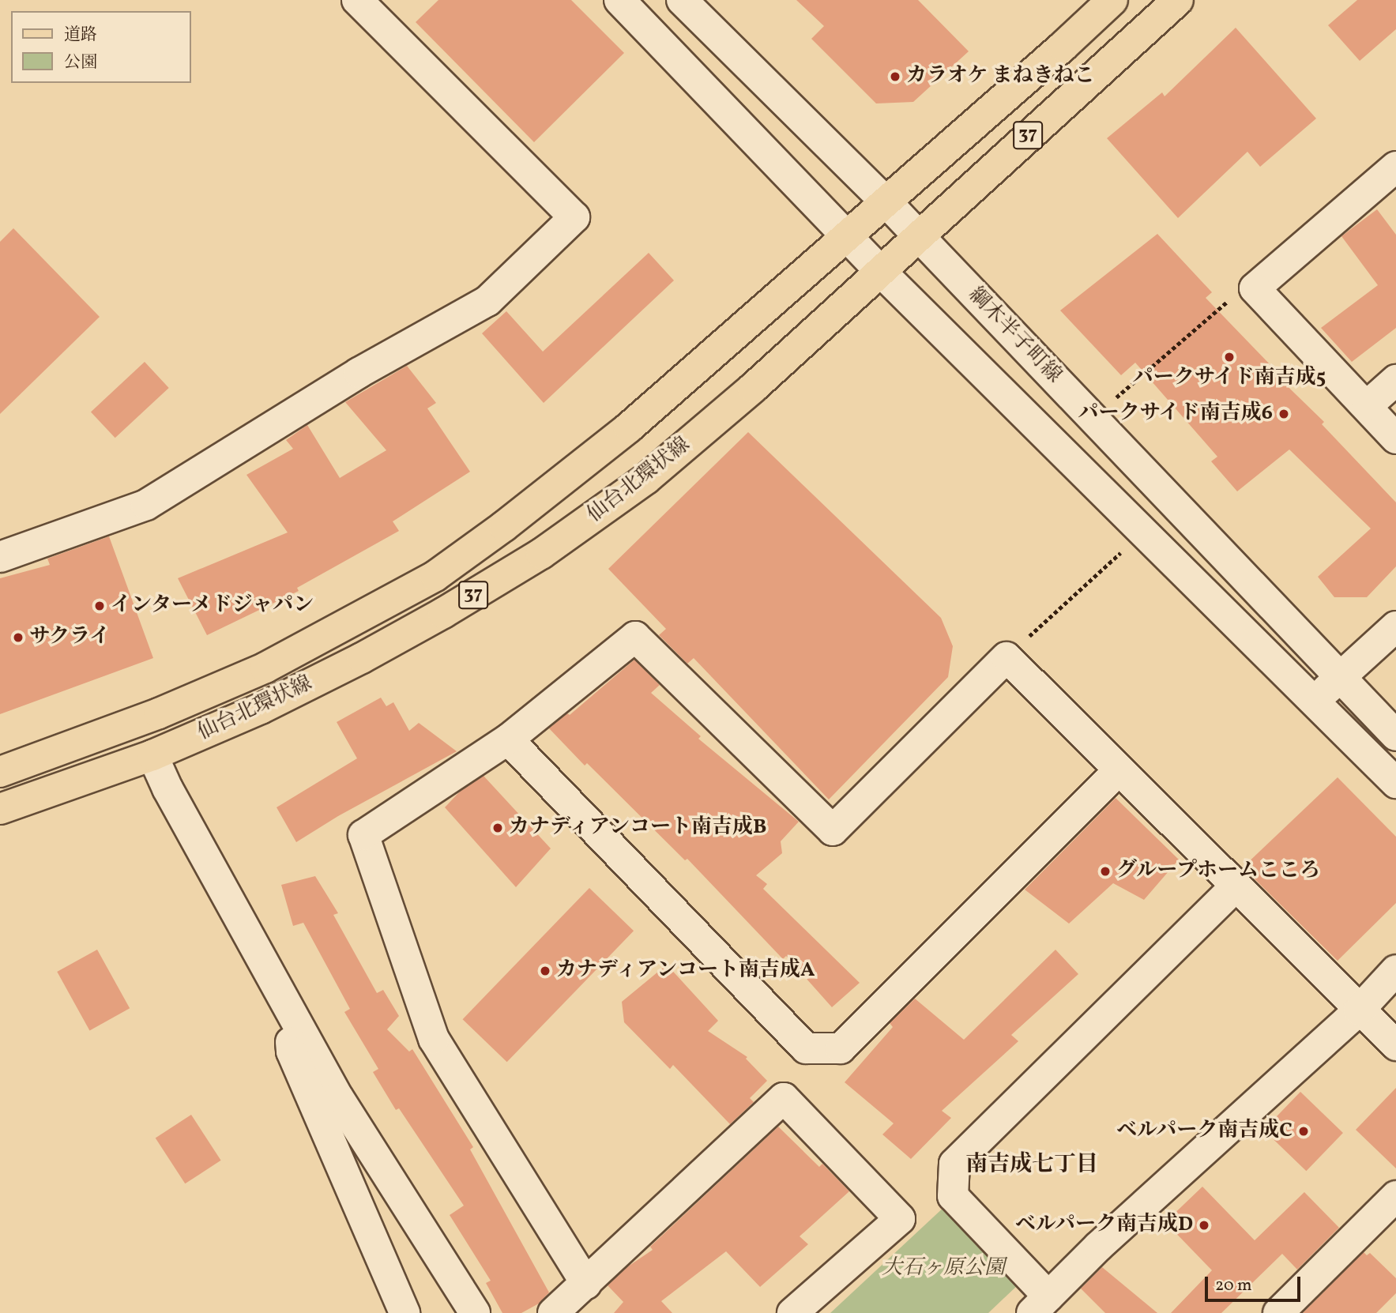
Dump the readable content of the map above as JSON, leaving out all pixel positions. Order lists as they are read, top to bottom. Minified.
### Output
{"streets":{"main road":["37","仙台北環状線"],"street":["綱木半子町線"]},"crossings":[["綱木半子町線","仙台北環状線"]],"districts":["南吉成七丁目"],"parks":["大石ヶ原公園"],"places":["カラオケ まねきねこ","パークサイド南吉成5","パークサイド南吉成6","インターメドジャパン","サクライ","カナディアンコート南吉成B","グループホームこころ","カナディアンコート南吉成A","ベルパーク南吉成C","ベルパーク南吉成D"],"legend":["道路","公園"],"scale_bar":"20 m"}
